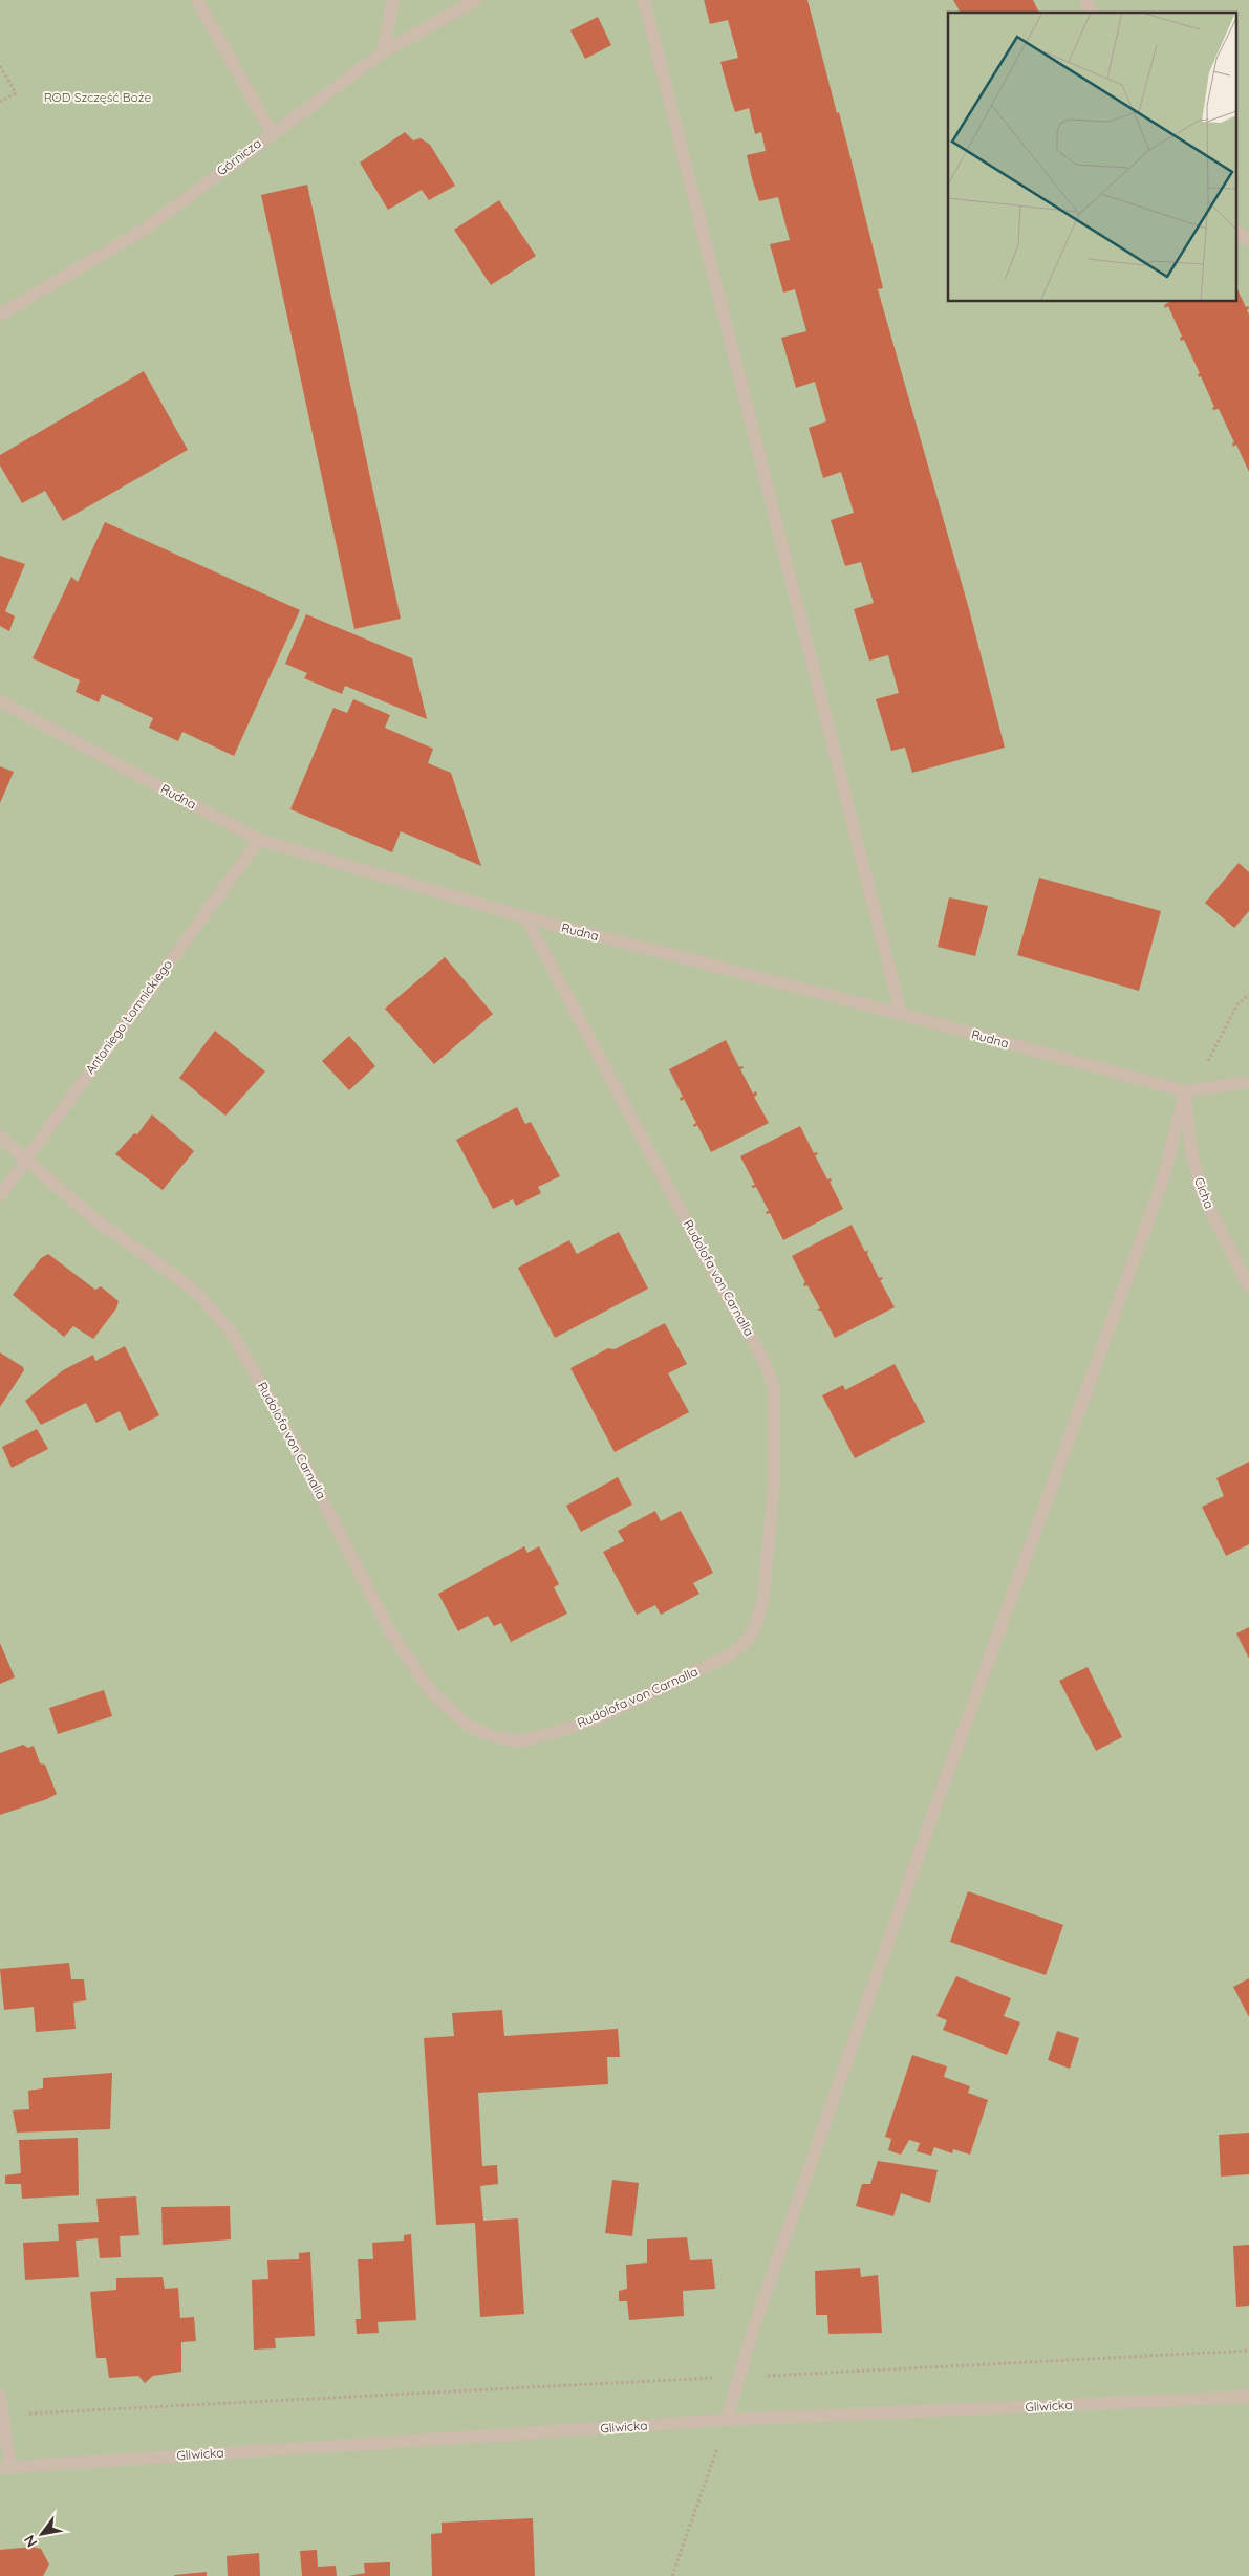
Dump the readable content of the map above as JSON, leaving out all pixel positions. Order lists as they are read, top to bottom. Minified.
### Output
{"streets":{"street":["Górnicza","Rudna","Antoniego Łomnickiego","Cicha","Rudolofa von Carnalla","Gliwicka"]},"crossings":[["Rudna","Antoniego Łomnickiego"],["Rudna","Cicha"],["Rudna","Rudolofa von Carnalla"],["Antoniego Łomnickiego","Rudolofa von Carnalla"]],"parks":["ROD Szczęść Boże"],"north":"bottom left"}
